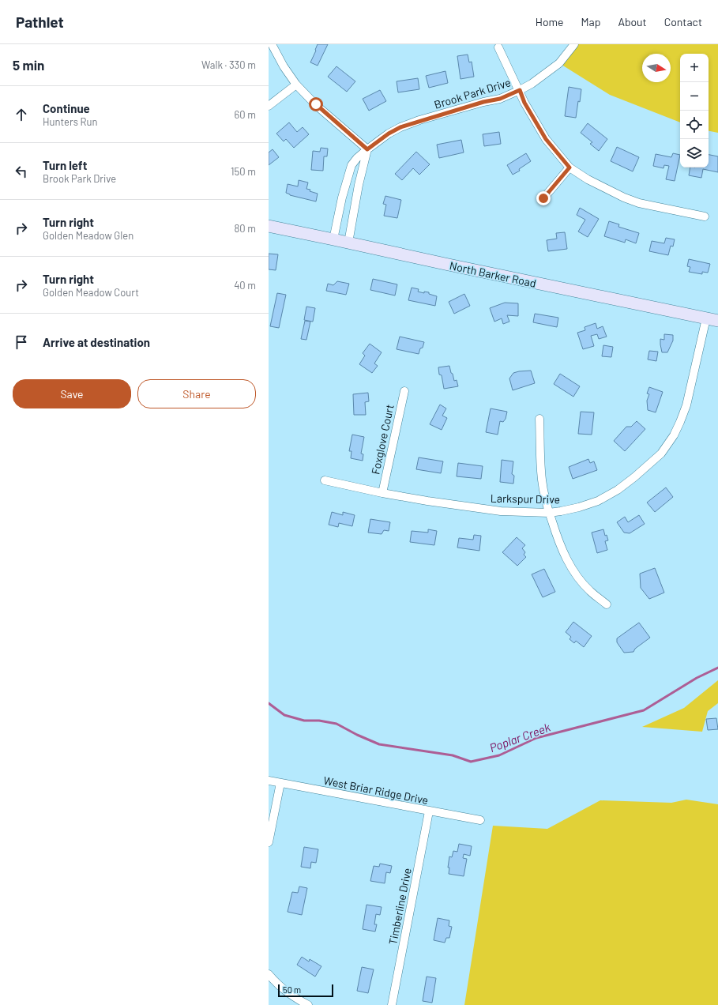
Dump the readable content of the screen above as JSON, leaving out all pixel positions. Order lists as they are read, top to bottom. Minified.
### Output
{"streets":{"main road":["North Barker Road"],"street":["Brook Park Drive","Foxglove Court","Larkspur Drive","West Briar Ridge Drive","Timberline Drive"]},"crossings":[["Brook Park Drive","North Barker Road"],["North Barker Road","Larkspur Drive"],["Foxglove Court","Larkspur Drive"],["West Briar Ridge Drive","Timberline Drive"]],"water":["Poplar Creek"],"scale_bar":"50 m","north":"right","page":{"header":"Pathlet","nav":["Home","Map","About","Contact"],"heading":["5 min","Walk · 330 m"],"map_buttons":["+","−"],"list":[["Continue","Hunters Run","60 m"],["Turn left","Brook Park Drive","150 m"],["Turn right","Golden Meadow Glen","80 m"],["Turn right","Golden Meadow Court","40 m"],"Arrive at destination"],"buttons":["Save","Share"],"scale":"50 m"}}
